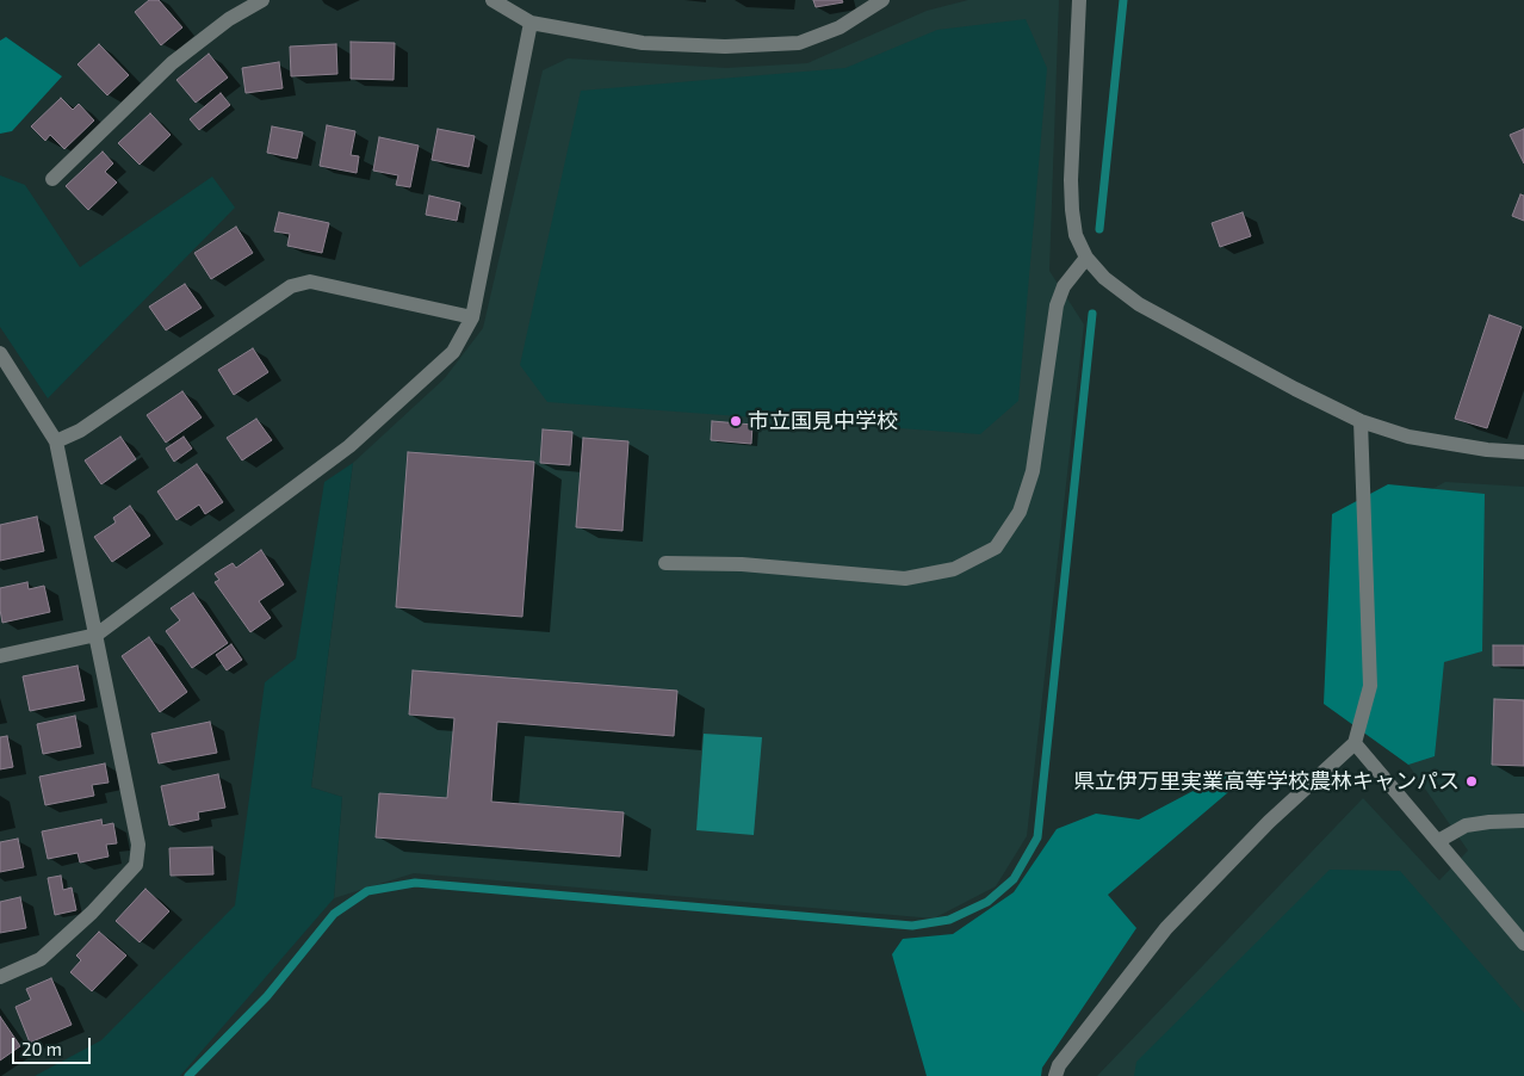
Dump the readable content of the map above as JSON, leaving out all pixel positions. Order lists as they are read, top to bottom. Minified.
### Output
{"places":["市立国見中学校","県立伊万里実業高等学校農林キャンパス"],"scale_bar":"20 m"}
